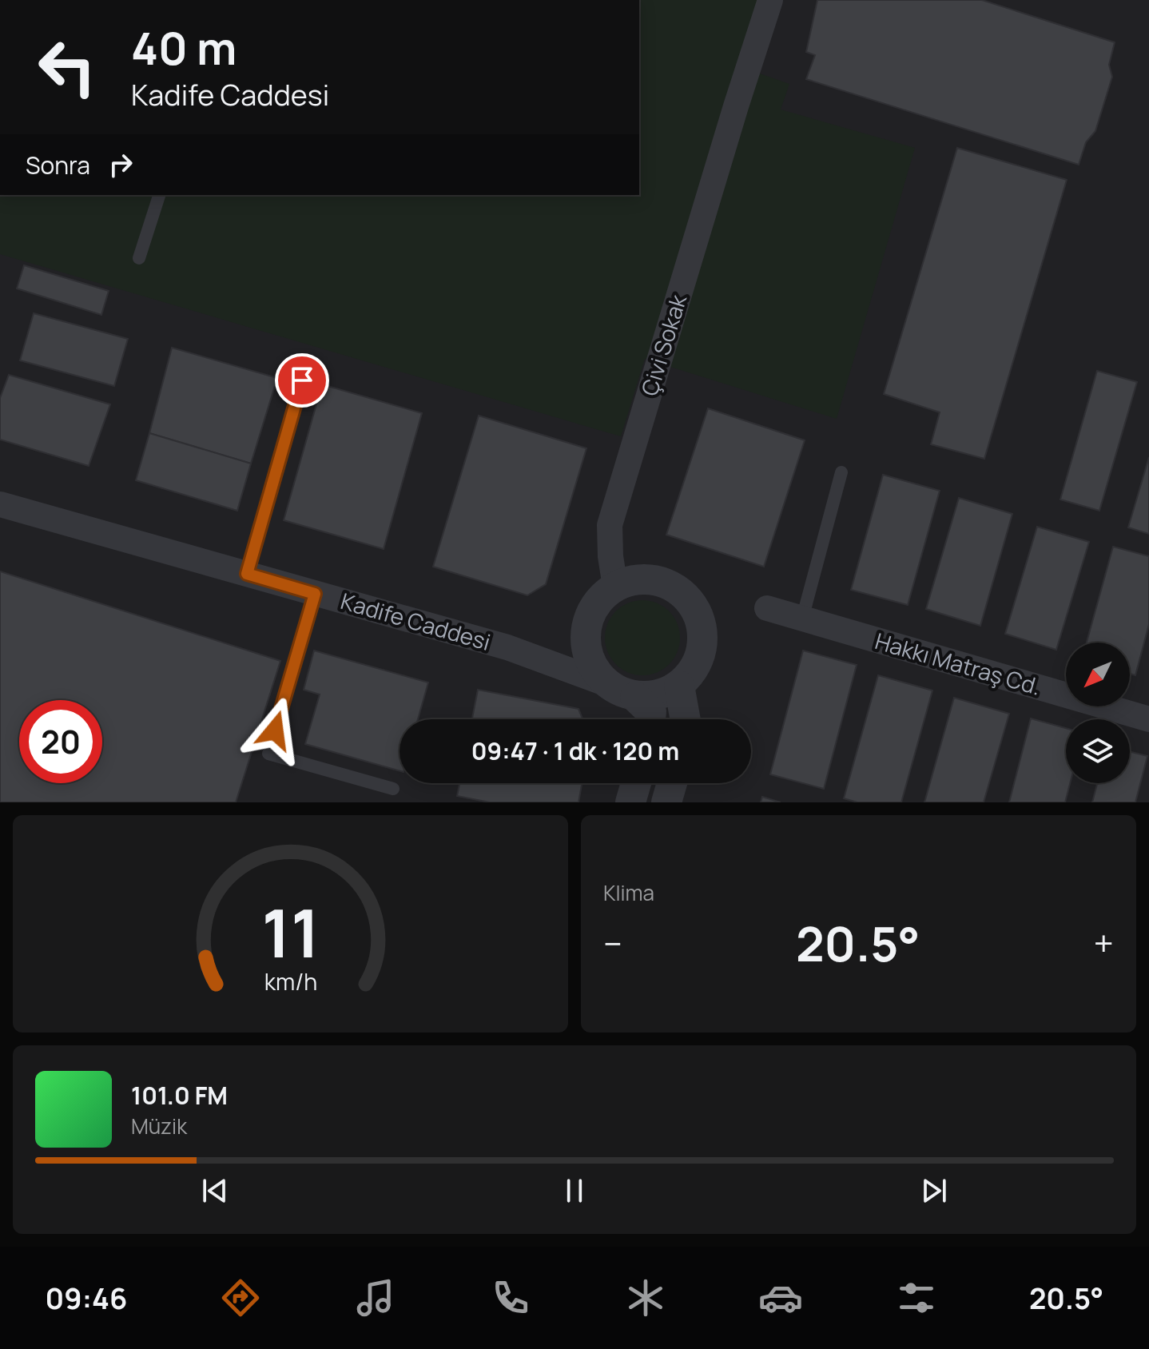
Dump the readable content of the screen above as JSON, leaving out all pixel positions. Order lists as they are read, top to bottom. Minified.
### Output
{"streets":{"street":["Çivi Sokak","Kadife Caddesi","Hakkı Matraş Cd."]},"crossings":[["Çivi Sokak","Kadife Caddesi"]],"north":"bottom left","page":{"turn":["40 m","Kadife Caddesi"],"then":"Sonra","limit":"20","trip":"09:47 · 1 dk · 120 m","tile":"Klima","heat":["−","20.5°","+"],"song":["101.0 FM","Müzik"],"tabs":["09:46","20.5°"],"gauge":["11","km/h"]}}
